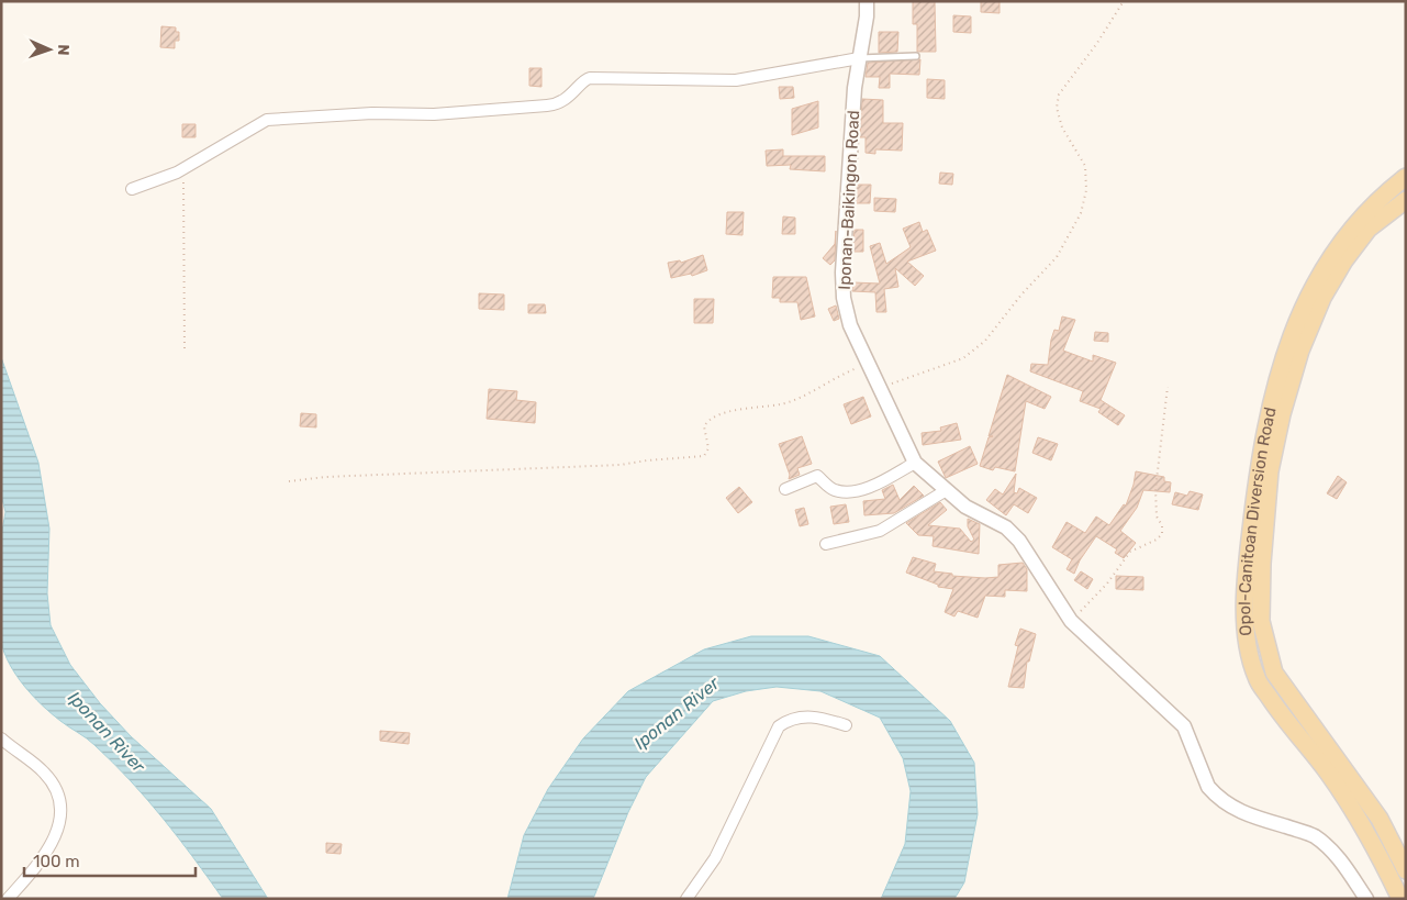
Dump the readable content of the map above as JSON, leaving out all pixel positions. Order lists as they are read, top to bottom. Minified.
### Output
{"streets":{"main road":["Opol-Canitoan Diversion Road"],"street":["Iponan-Baikingon Road"]},"water":["Iponan River"],"scale_bar":"100 m","north":"right"}
